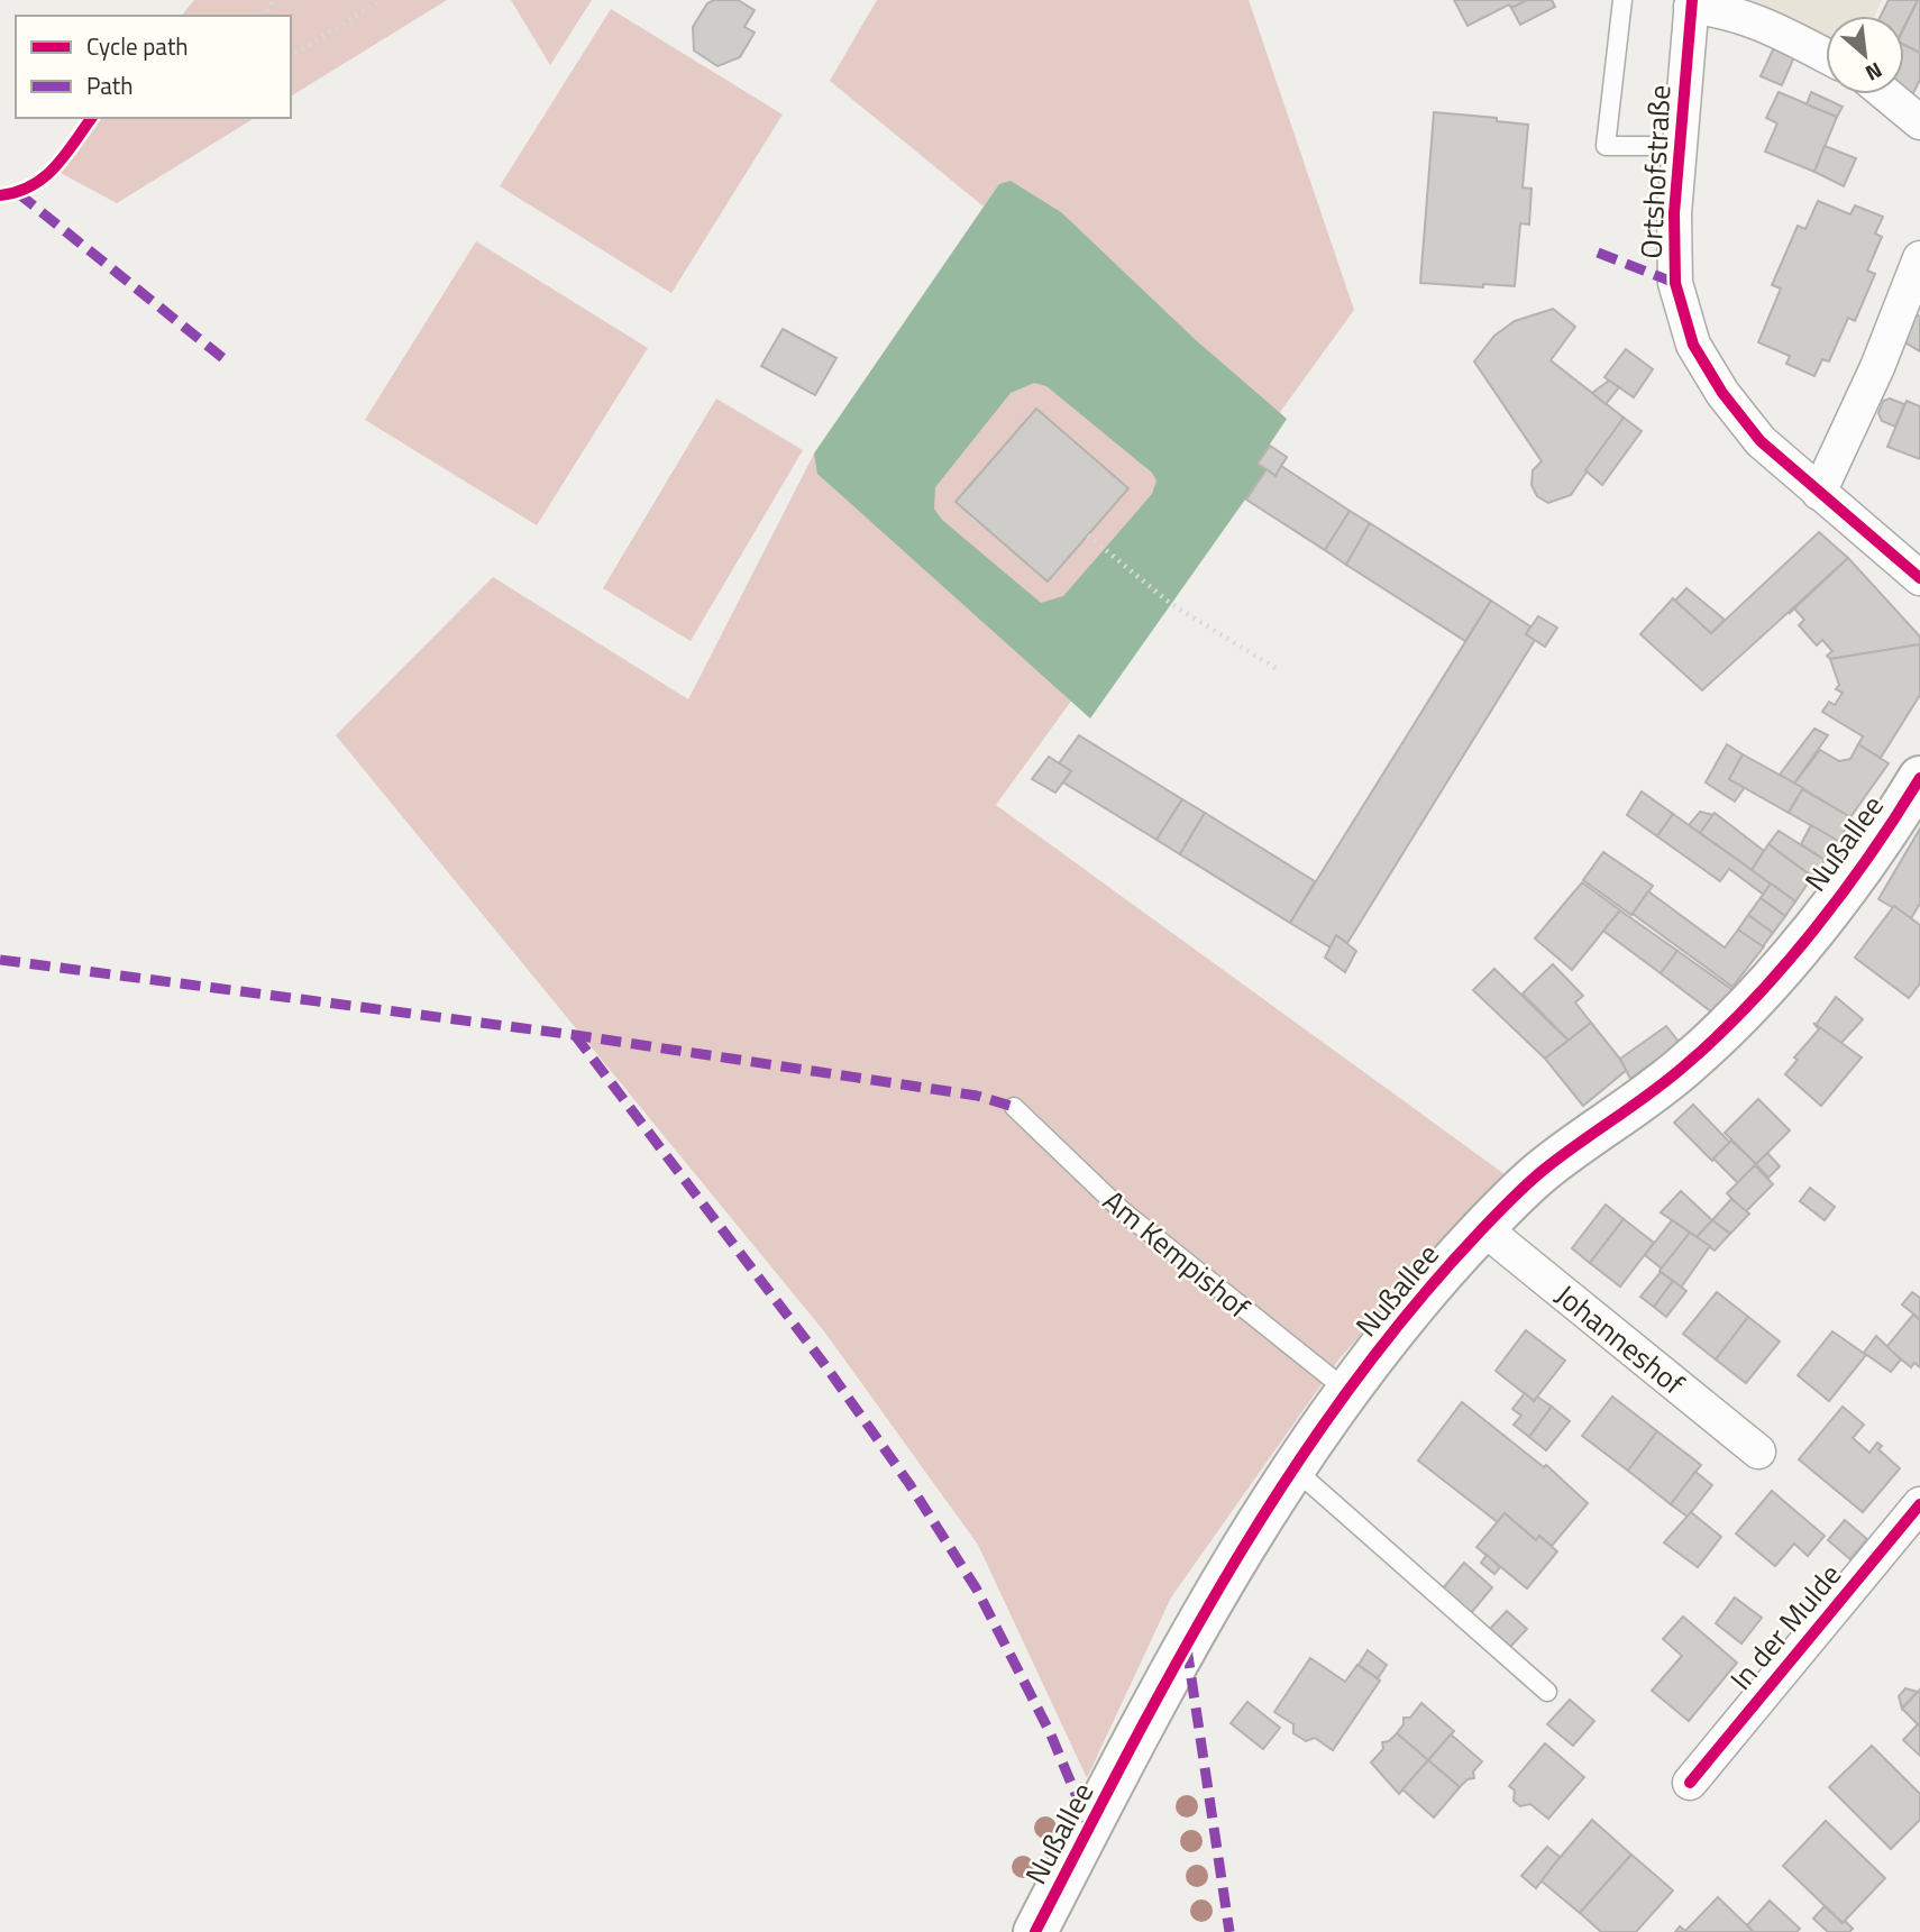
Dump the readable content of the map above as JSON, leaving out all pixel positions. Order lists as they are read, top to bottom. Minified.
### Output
{"streets":{"street":["Ortshofstraße","Nußallee","Johanneshof","In der Mulde"],"lane":["Am Kempishof"]},"crossings":[["Nußallee","Am Kempishof"],["Nußallee","Johanneshof"]],"legend":["Cycle path","Path"],"north":"bottom right"}
